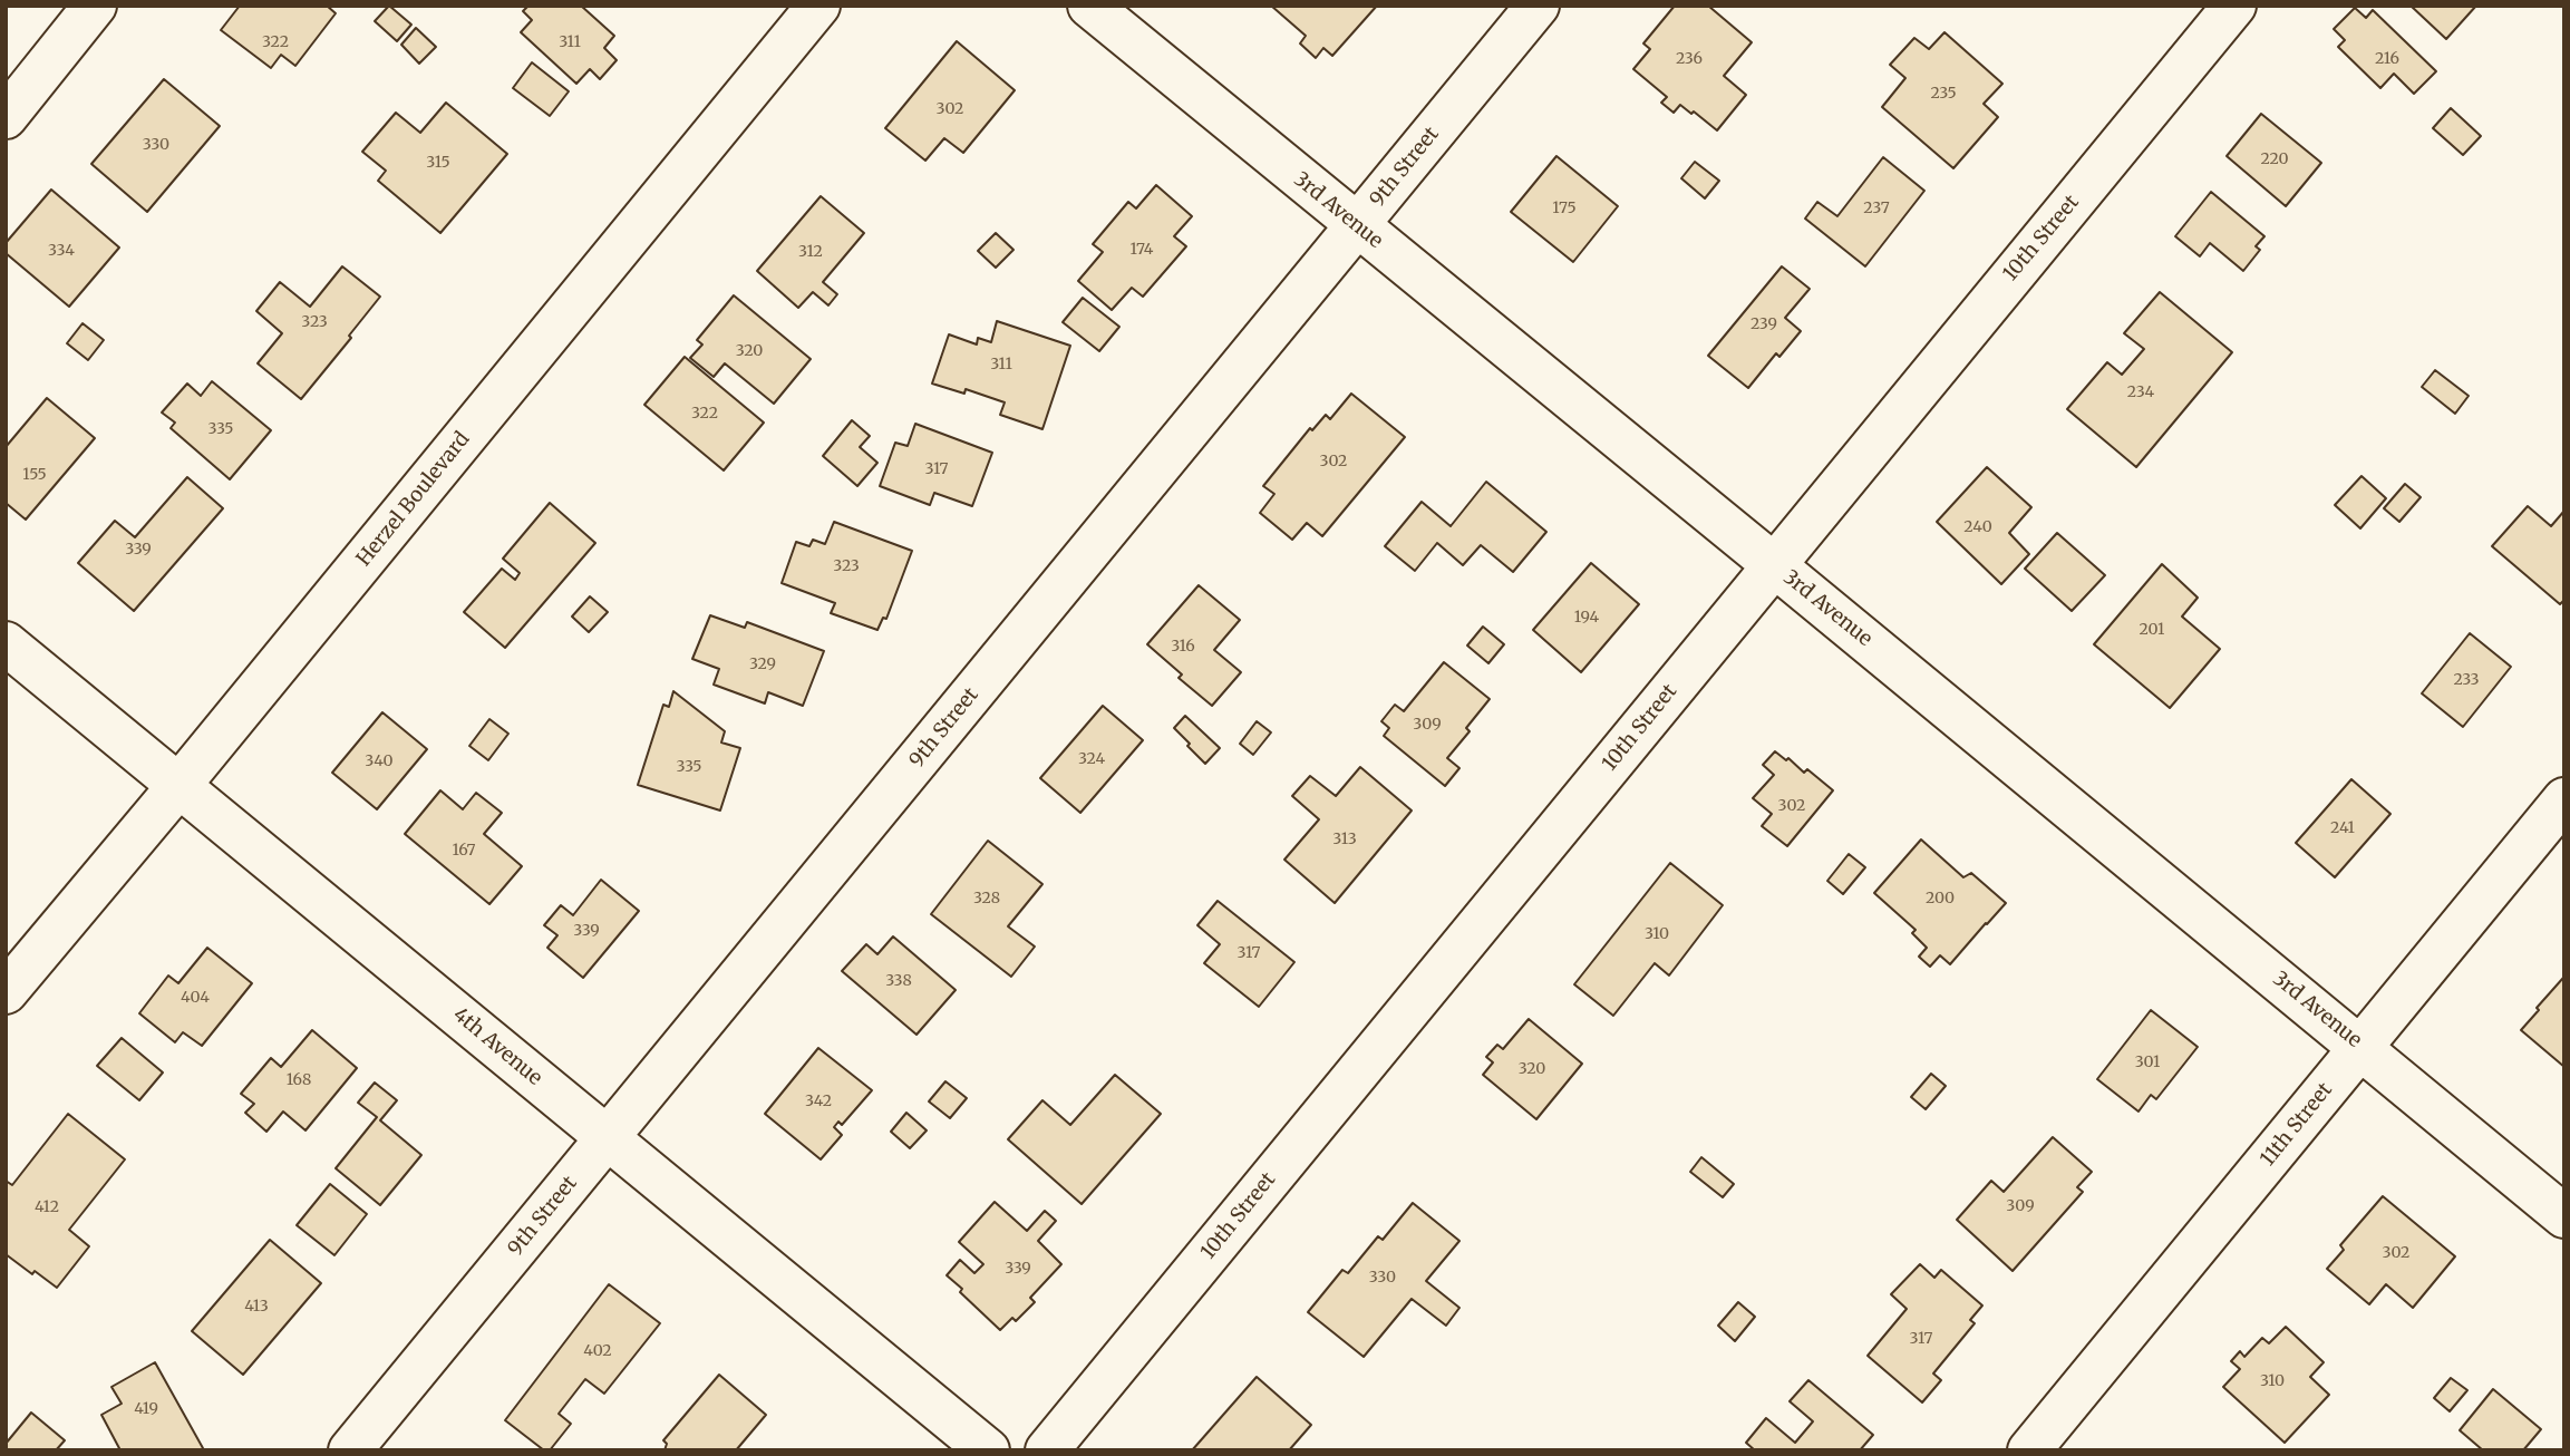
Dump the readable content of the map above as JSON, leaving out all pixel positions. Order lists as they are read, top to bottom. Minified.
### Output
{"streets":{"street":["9th Street","3rd Avenue","10th Street","Herzel Boulevard","4th Avenue","11th Street"]},"crossings":[["9th Street","3rd Avenue"],["9th Street","4th Avenue"],["3rd Avenue","10th Street"],["3rd Avenue","11th Street"],["Herzel Boulevard","4th Avenue"]],"house_numbers":["322","311","236","216","235","302","330","220","315","175","237","174","334","312","323","239","320","311","234","322","335","302","317","155","240","339","323","194","201","316","329","233","309","324","340","335","302","241","313","167","328","200","339","310","317","338","404","301","320","168","342","309","412","302","339","330","413","317","402","310","419"]}
